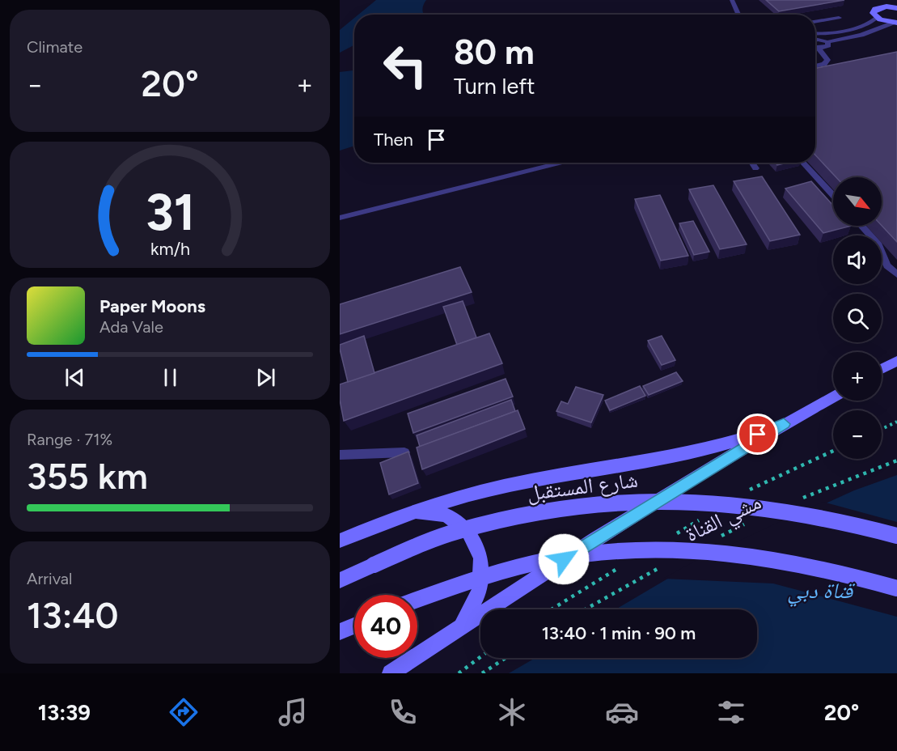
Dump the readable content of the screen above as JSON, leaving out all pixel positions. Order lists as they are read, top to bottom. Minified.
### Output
{"streets":{"street":["شارع المستقبل"],"path":["مشي القناة"]},"water":["قناة دبي"],"north":"bottom right","page":{"tile":["Climate",["Range · 71%","355 km"],["Arrival","13:40"]],"turn":["80 m","Turn left"],"heat":["−","20°","+"],"then":"Then","map_buttons":["+","−"],"song":["Paper Moons","Ada Vale"],"limit":"40","trip":"13:40 · 1 min · 90 m","tabs":["13:39","20°"],"gauge":["31","km/h"]}}
